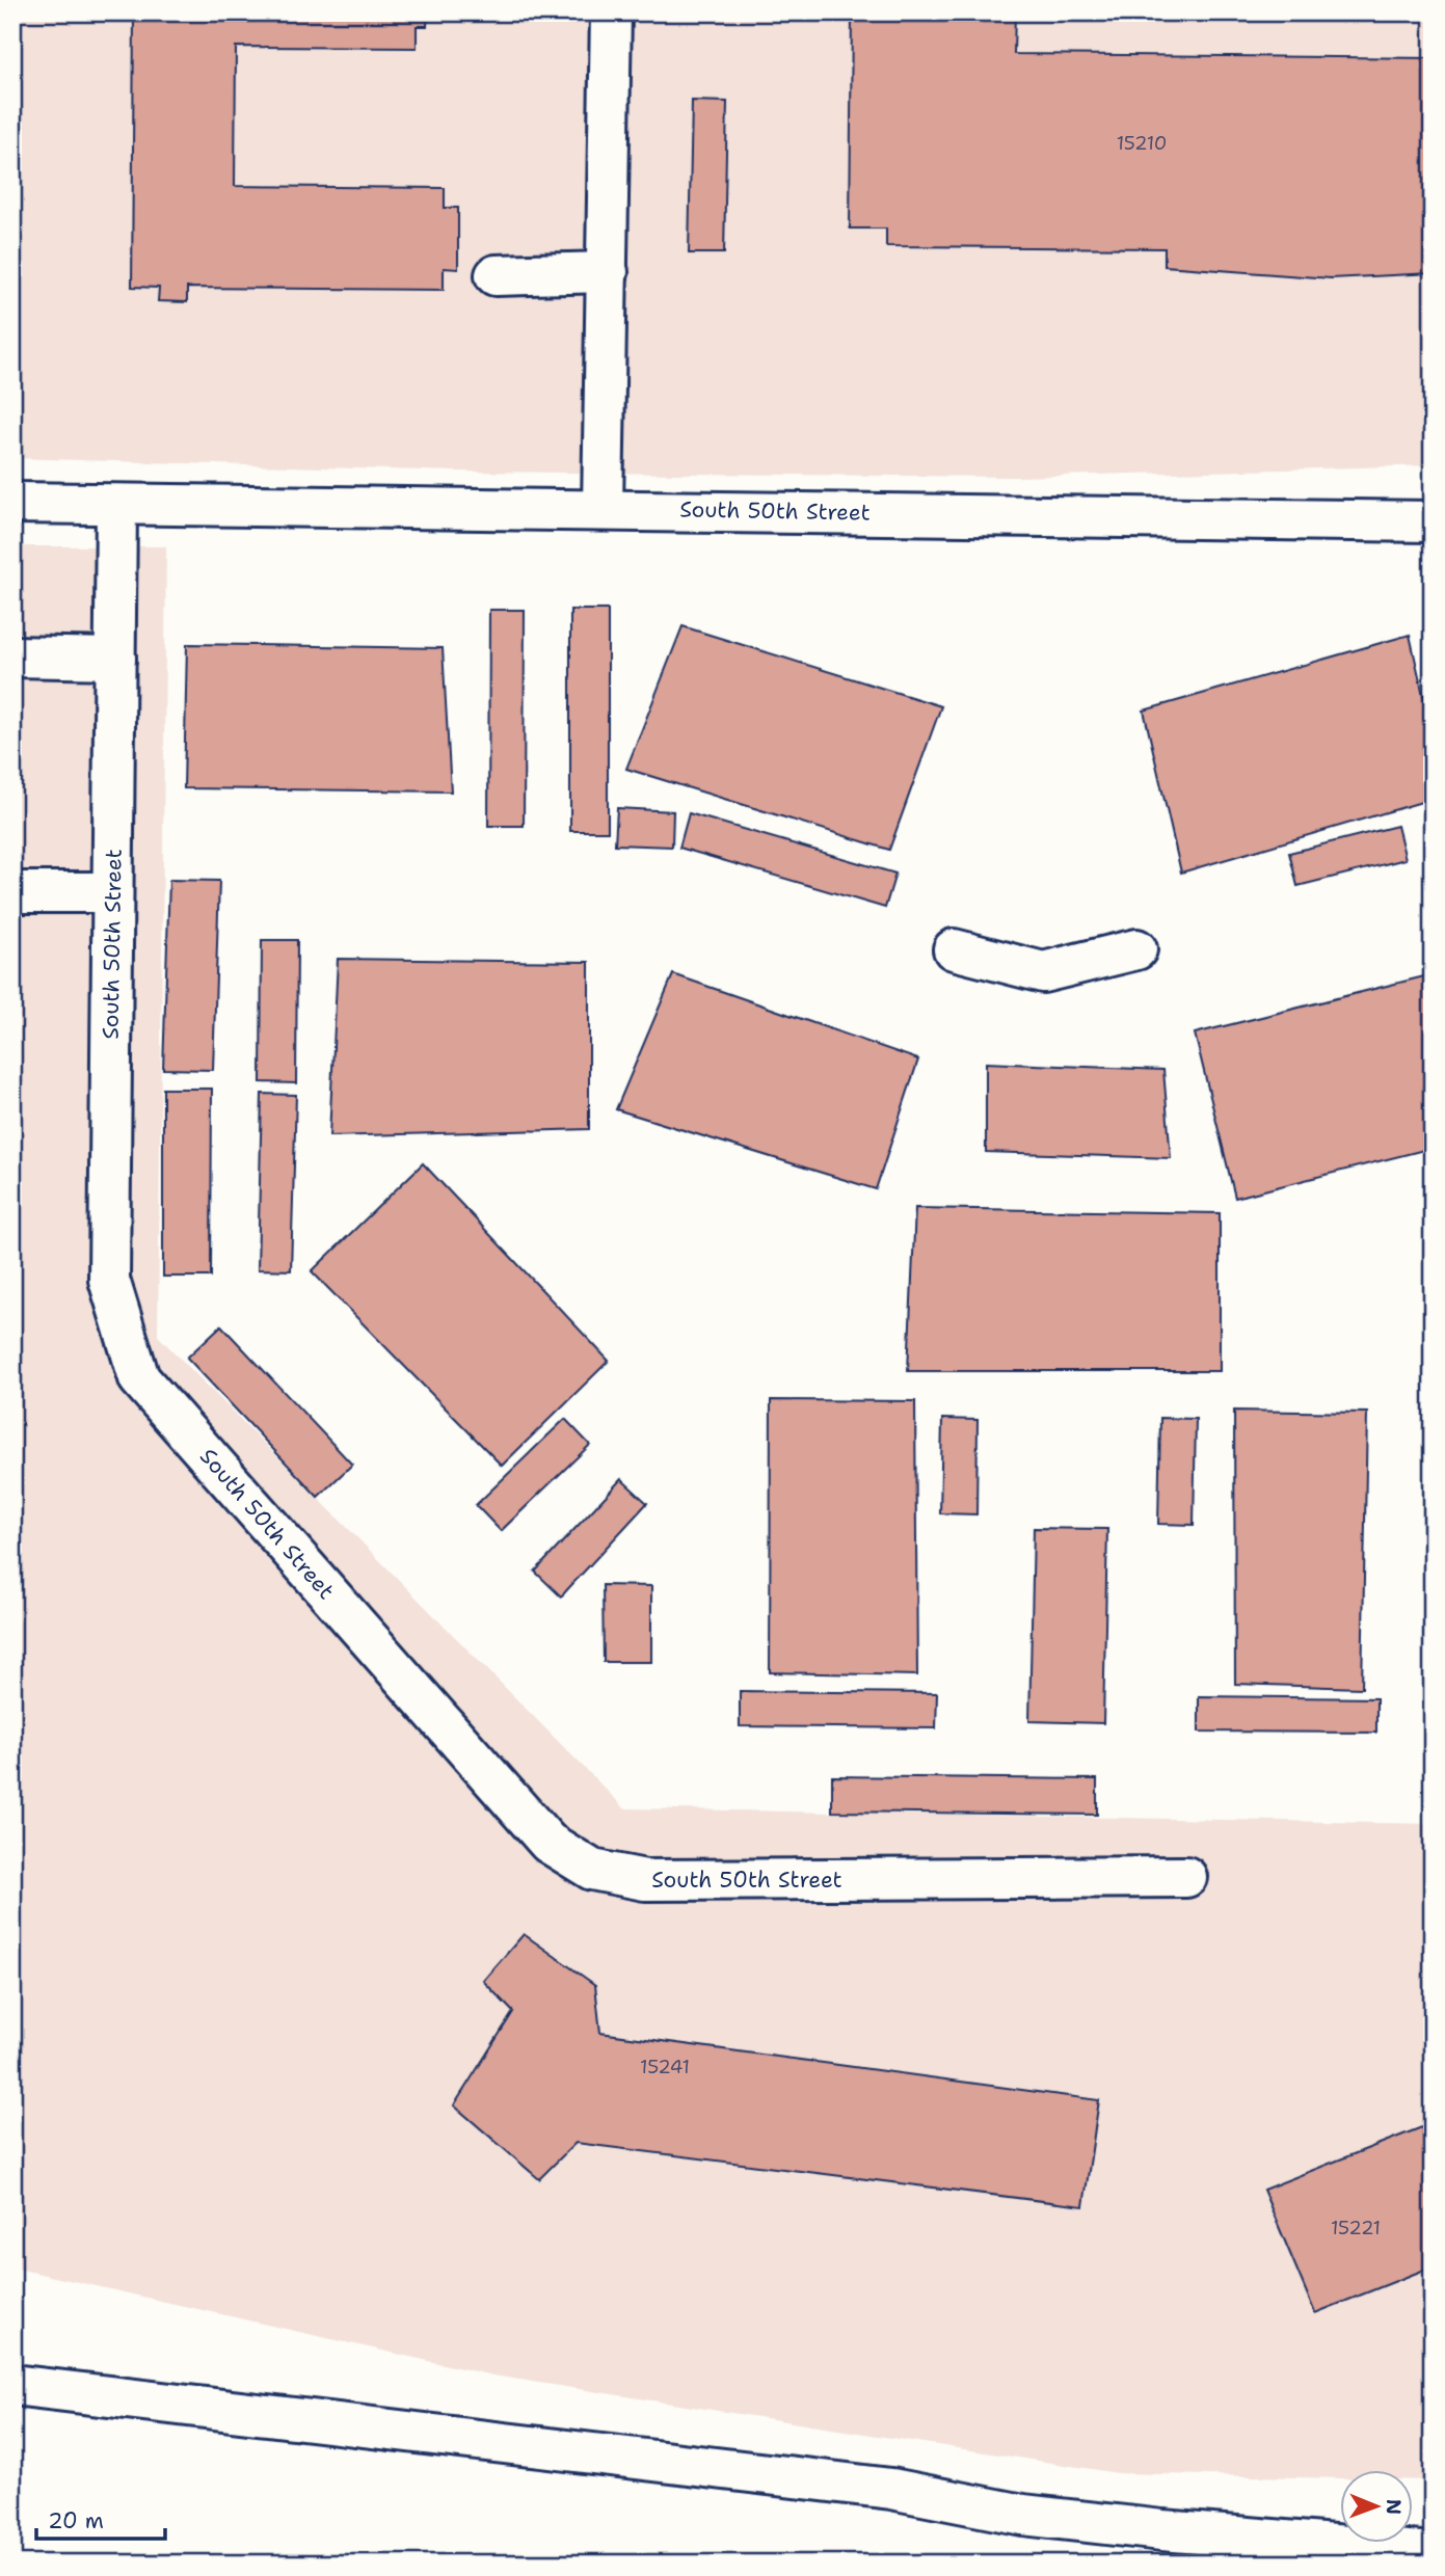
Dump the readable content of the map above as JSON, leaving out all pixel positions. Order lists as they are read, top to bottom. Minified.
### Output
{"streets":{"main road":["South 50th Street"]},"house_numbers":["15210","15241","15221"],"scale_bar":"20 m","north":"right"}
